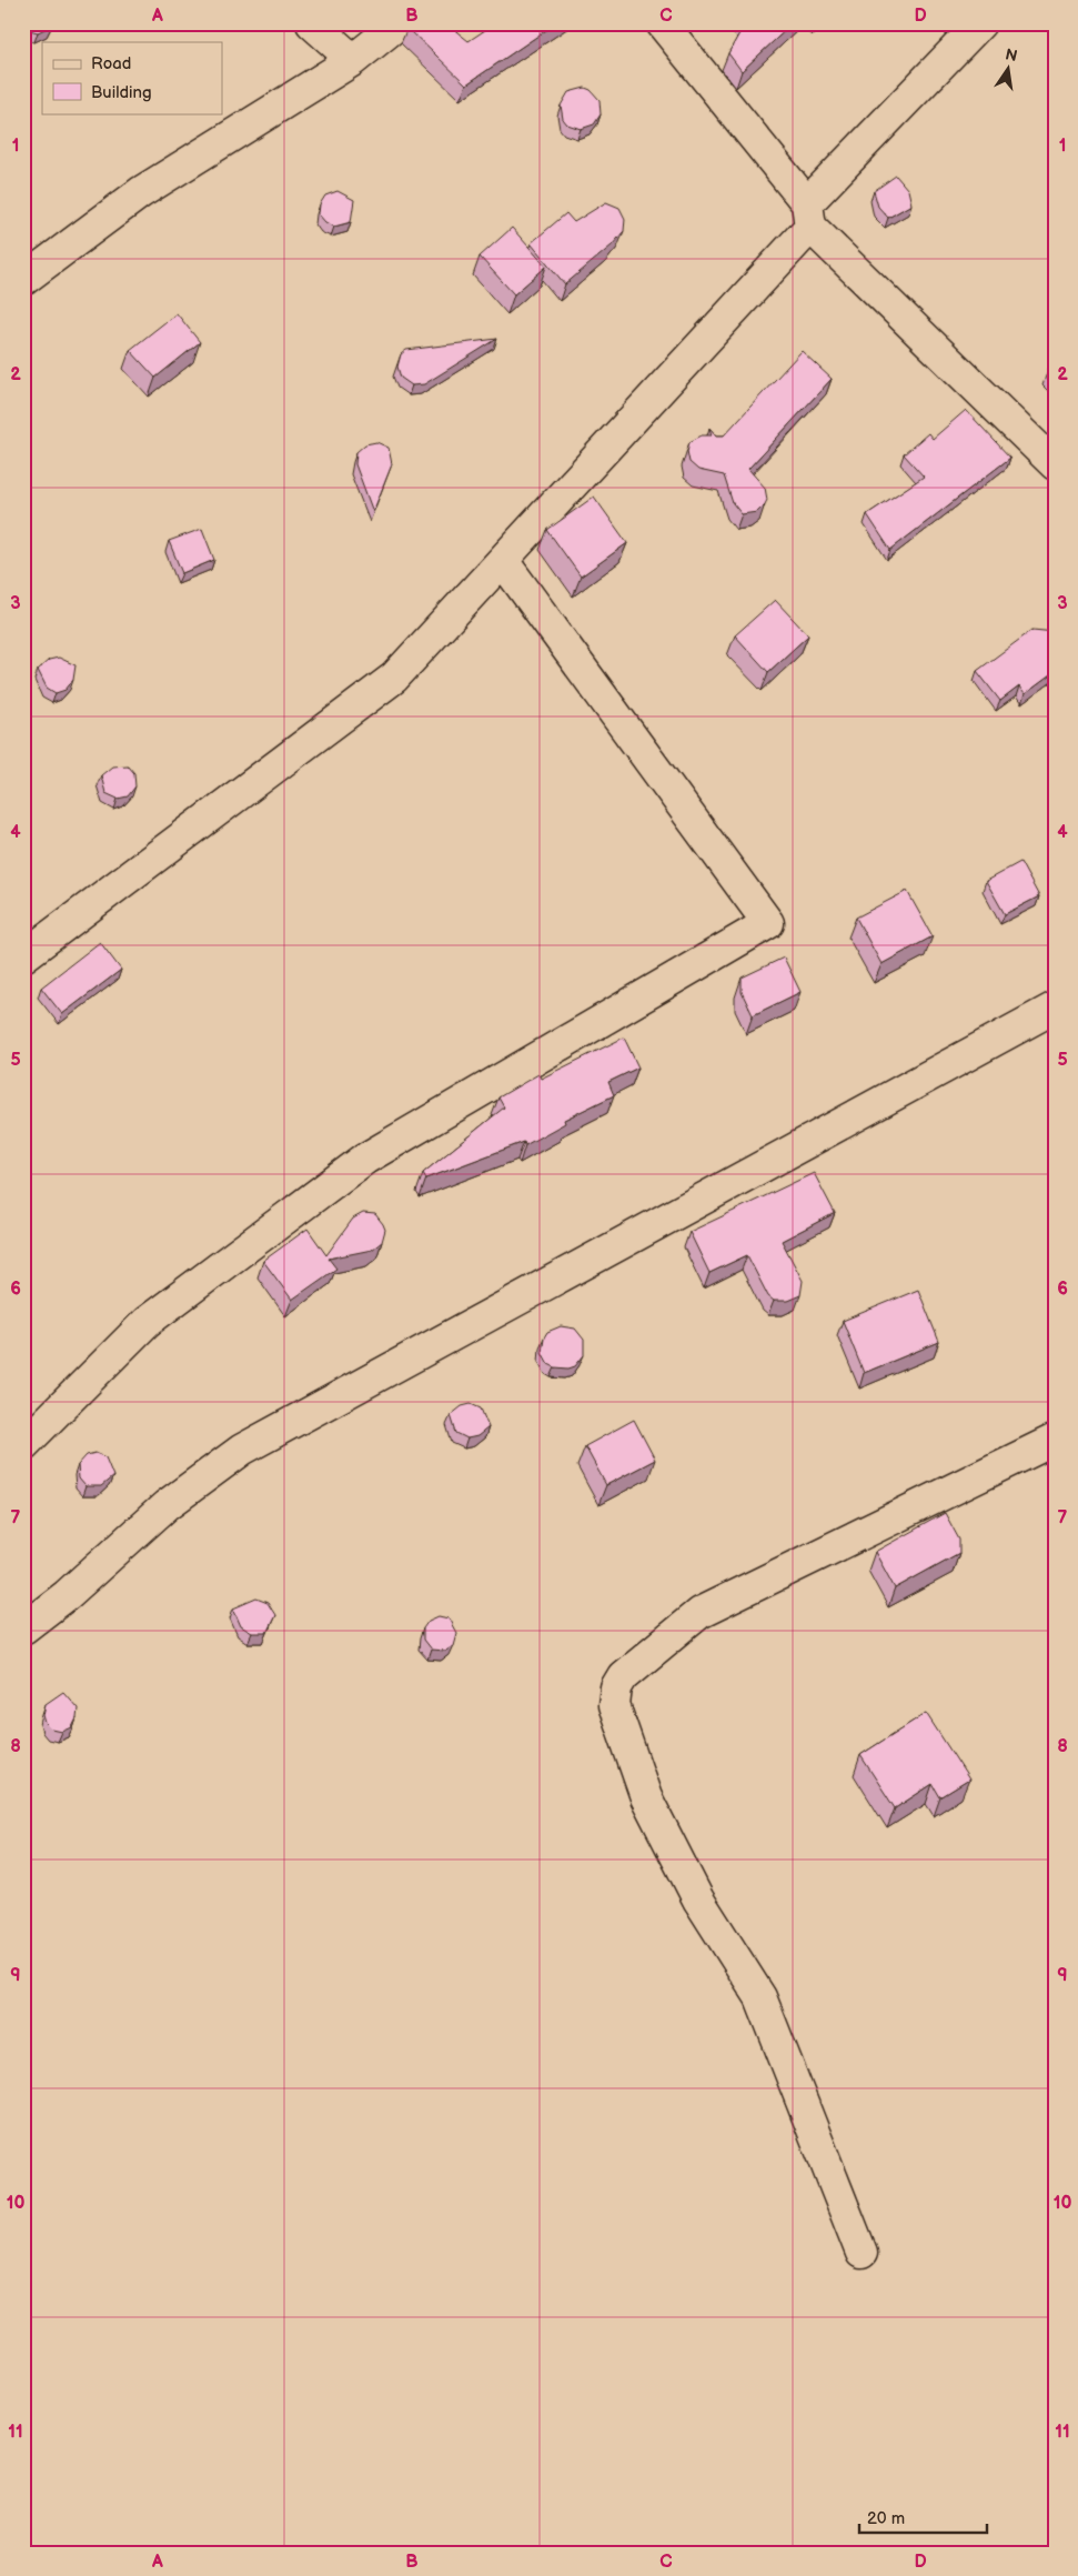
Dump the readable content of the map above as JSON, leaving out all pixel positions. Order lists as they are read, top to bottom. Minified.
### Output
{"legend":["Road","Building"],"scale_bar":"20 m","north":"top","grid":{"columns":["A","B","C","D"],"rows":["1","2","3","4","5","6","7","8","9","10","11"]}}
